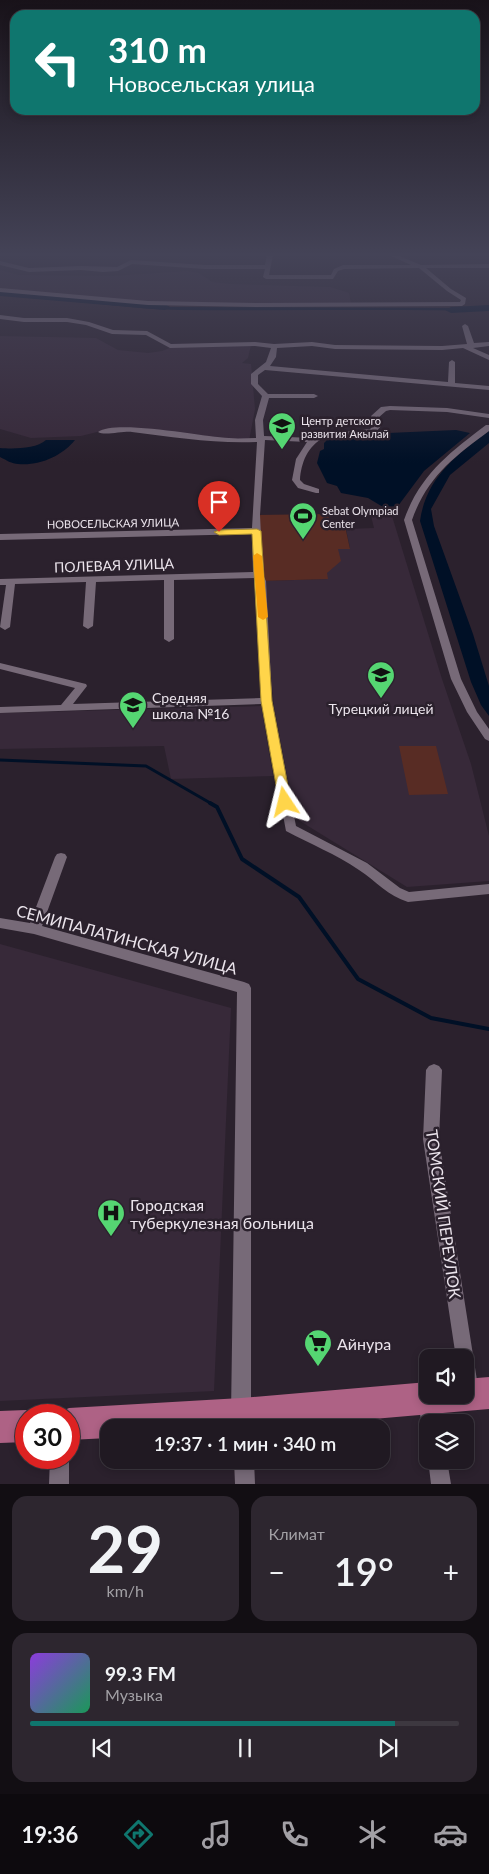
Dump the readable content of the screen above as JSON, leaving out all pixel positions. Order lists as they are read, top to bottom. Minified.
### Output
{"streets":{"street":["НОВОСЕЛЬСКАЯ УЛИЦА","ПОЛЕВАЯ УЛИЦА","СЕМИПАЛАТИНСКАЯ УЛИЦА","ТОМСКИЙ ПЕРЕУЛОК"]},"places":{"school or university":["Центр детского развития Акылай","Турецкий лицей","Средняя школа №16"],"sports":["Sebat Olympiad Center"],"hospital":["Городская туберкулезная больница"],"supermarket":["Айнура"]},"page":{"turn":["310 m","Новосельская улица"],"limit":"30","trip":"19:37 · 1 мин · 340 m","tile":[["29","km/h"],"Климат"],"heat":["−","19°","+"],"song":["99.3 FM","Музыка"],"tabs":"19:36"}}
